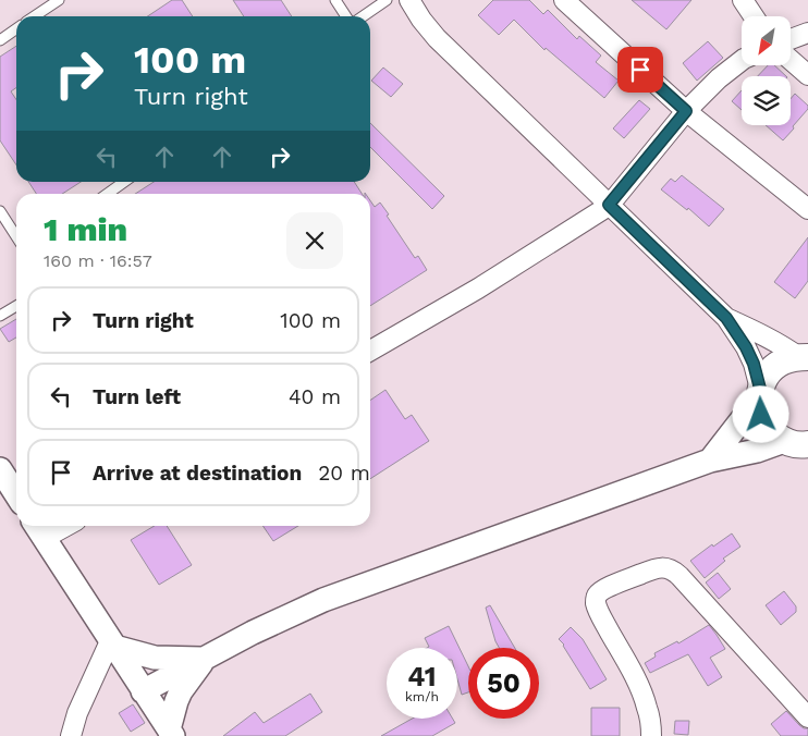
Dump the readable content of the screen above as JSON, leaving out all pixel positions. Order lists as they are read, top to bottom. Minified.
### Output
{"north":"bottom left","page":{"turn":["100 m","Turn right"],"heading":["1 min","160 m · 16:57"],"list":[{"name":"Turn right","value":"100 m"},{"name":"Turn left","value":"40 m"},{"name":"Arrive at destination","value":"20 m"}],"speed":"41 km/h","limit":"50"}}
